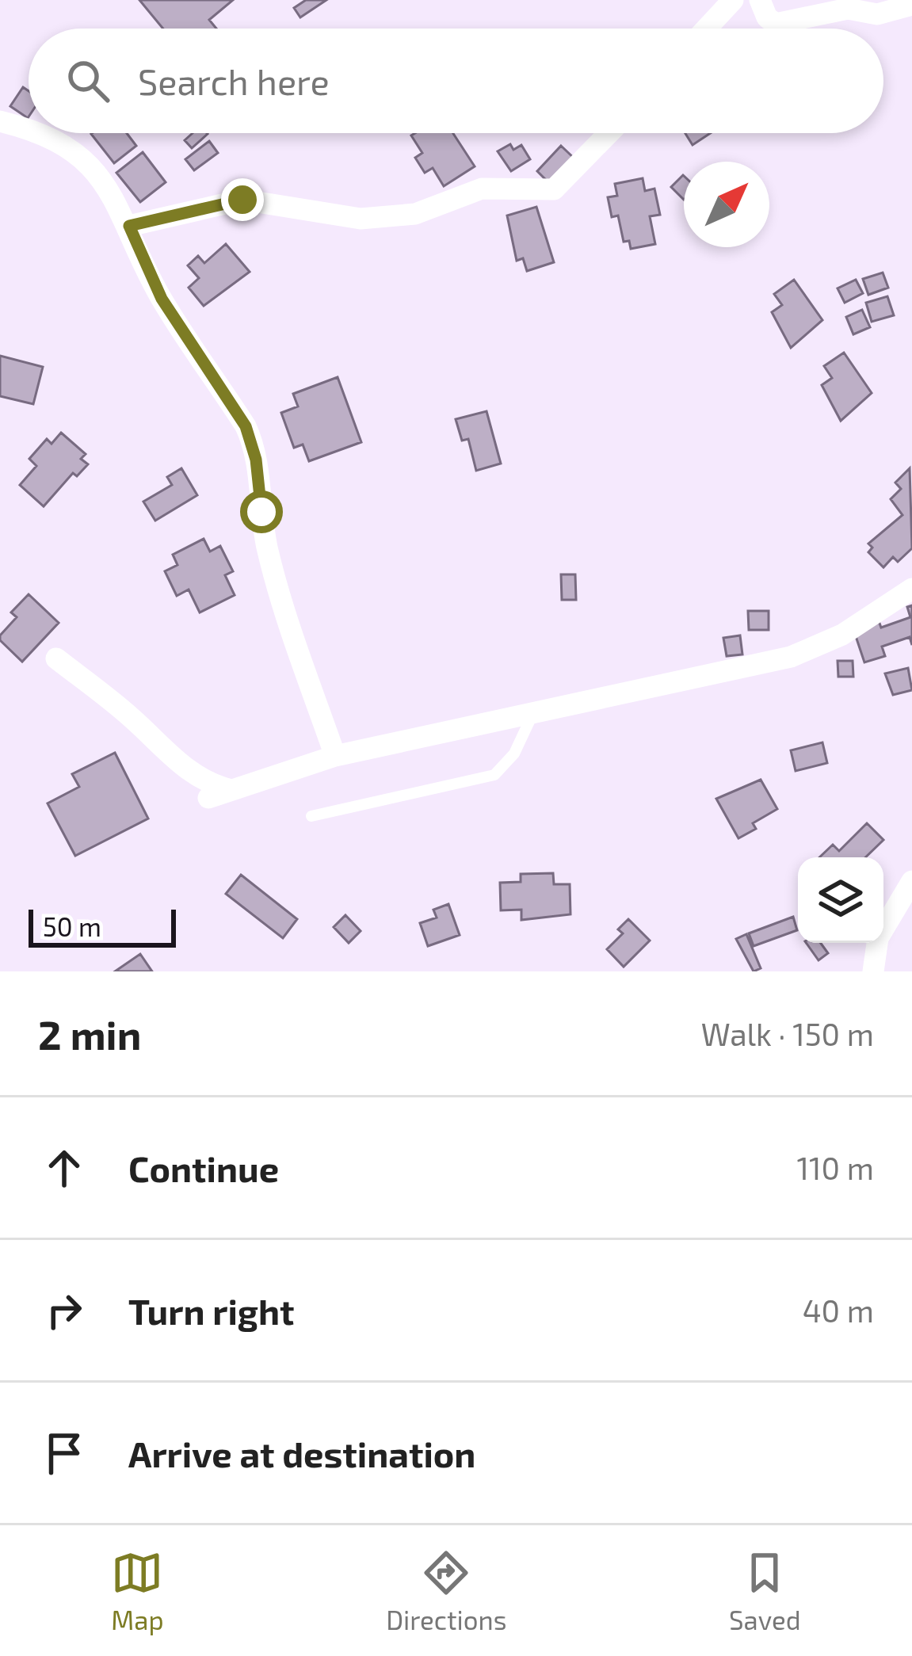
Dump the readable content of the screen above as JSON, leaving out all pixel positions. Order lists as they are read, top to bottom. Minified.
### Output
{"scale_bar":"50 m","north":"top right","page":{"search":"Search here","scale":"50 m","heading":["2 min","Walk · 150 m"],"list":[["Continue","110 m"],["Turn right","40 m"],"Arrive at destination"],"nav":["Map","Directions","Saved"]}}
